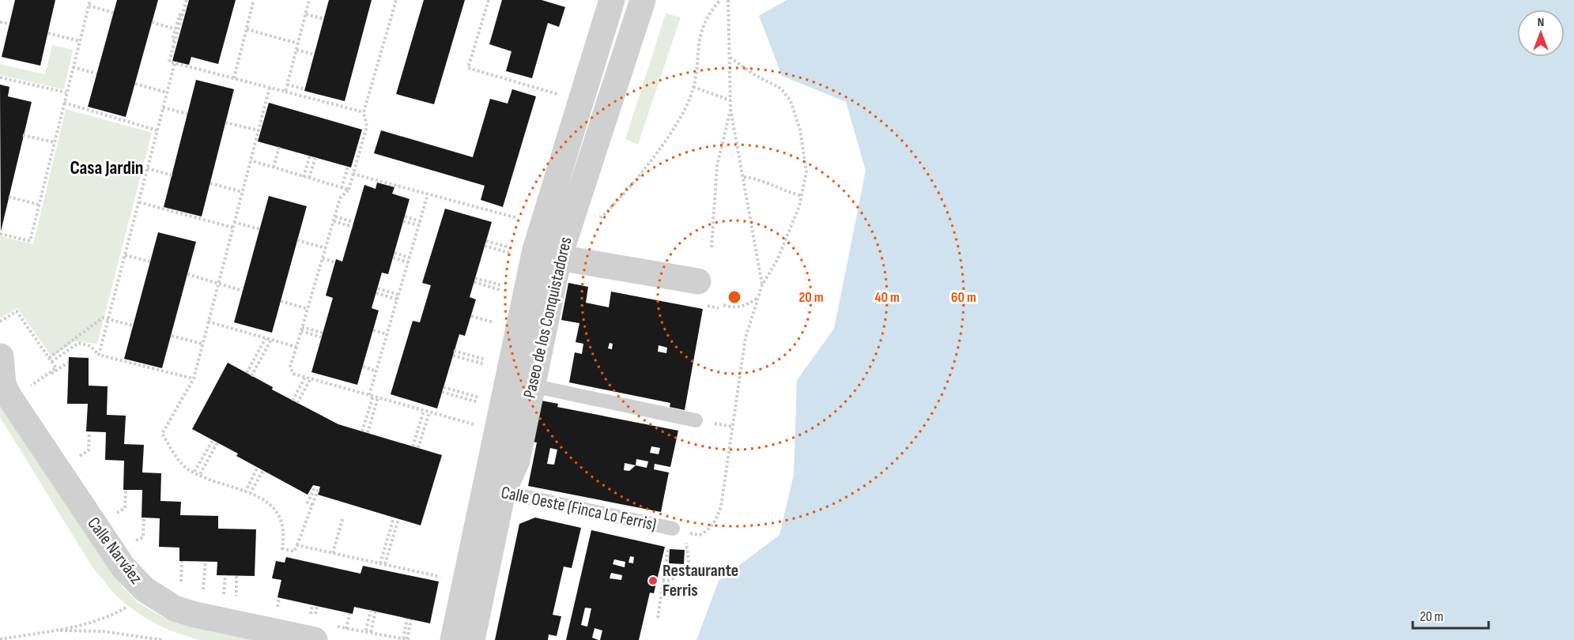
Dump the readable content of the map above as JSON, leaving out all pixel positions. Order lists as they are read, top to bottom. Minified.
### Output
{"streets":{"street":["Paseo de los Conquistadores","Calle Narváez"],"lane":["Calle Oeste (Finca Lo Ferris)"]},"crossings":[["Paseo de los Conquistadores","Calle Oeste (Finca Lo Ferris)"]],"districts":["Casa Jardin"],"places":["Restaurante Ferris"],"scale_bar":"20 m","north":"top","rings":["20 m","40 m","60 m"]}
